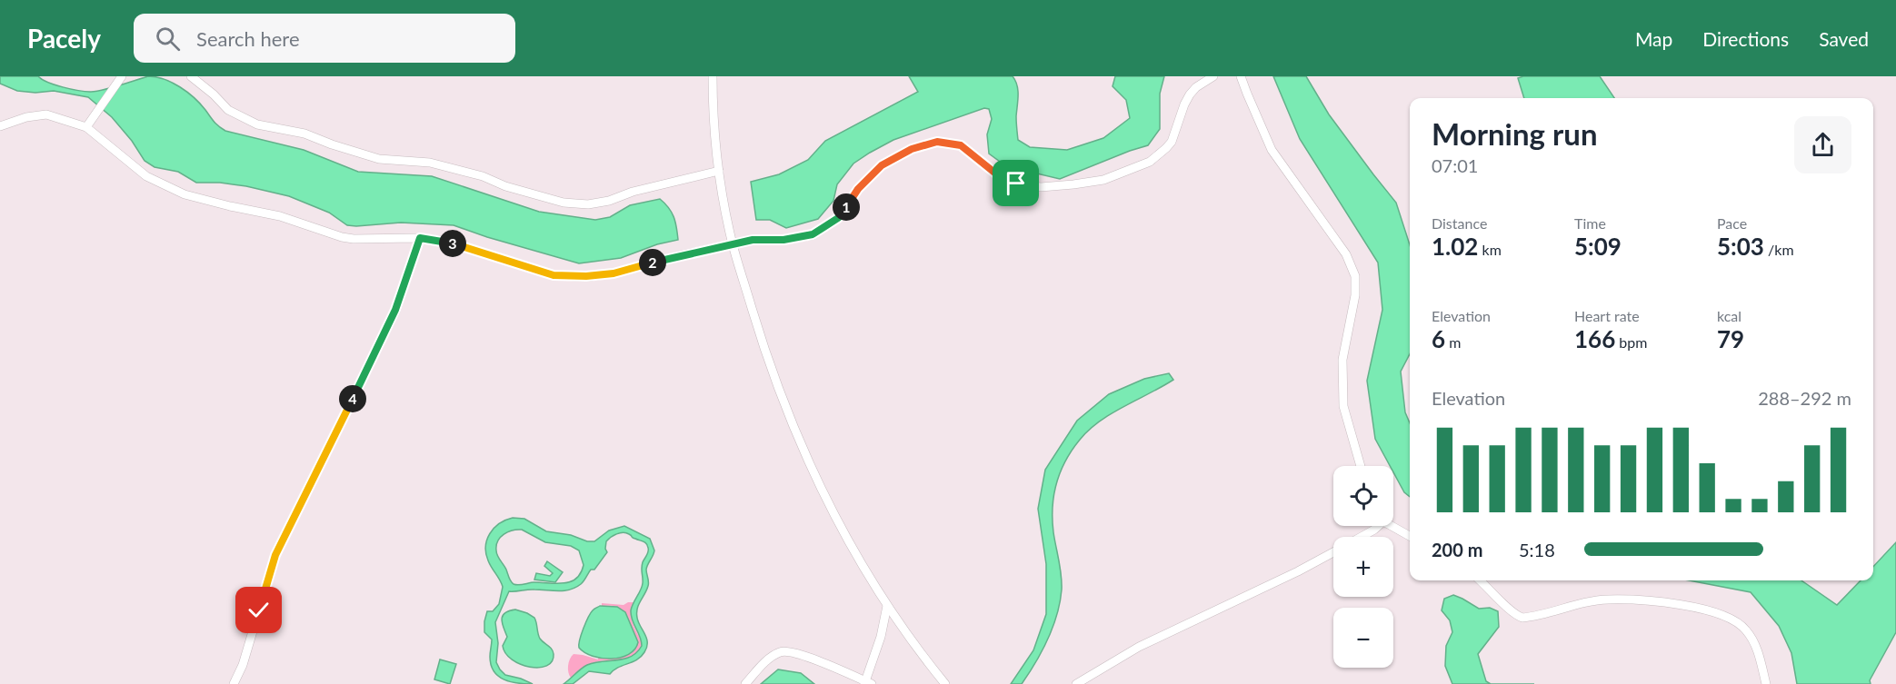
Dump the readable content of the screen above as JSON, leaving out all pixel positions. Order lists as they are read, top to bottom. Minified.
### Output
{"page":{"header":"Pacely","search":"Search here","nav":["Map","Directions","Saved"],"heading":["Morning run","07:01"],"stats":[["Distance","1.02 km"],["Time","5:09"],["Pace","5:03 /km"],["Elevation","6 m"],["Heart rate","166 bpm"],["kcal","79"]],"pins":["1","3","2","4"],"chart":["Elevation","288–292 m"],"map_buttons":["+","−"],"list":[{"name":"200 m","note":"5:18"}]}}
